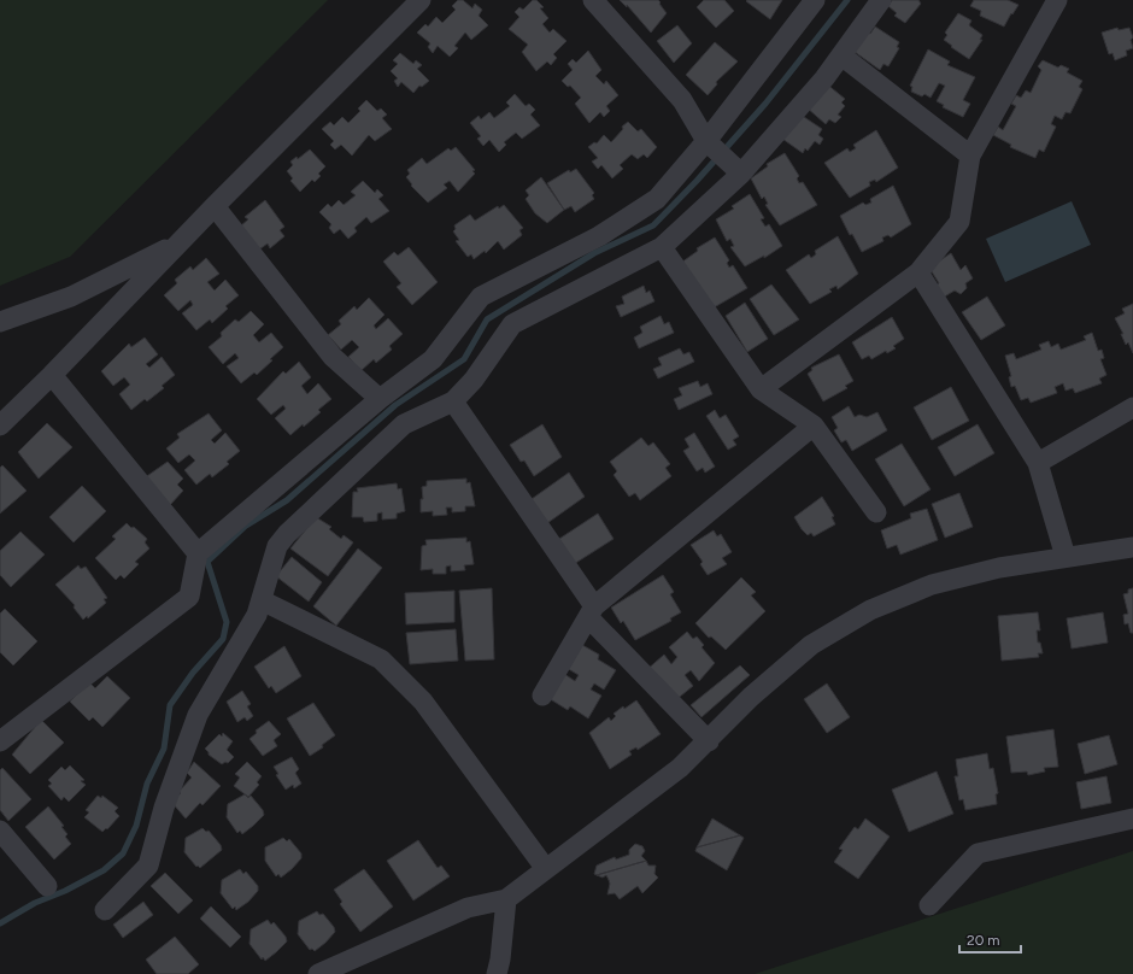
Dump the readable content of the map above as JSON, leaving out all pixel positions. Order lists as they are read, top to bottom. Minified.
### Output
{"scale_bar":"20 m"}
